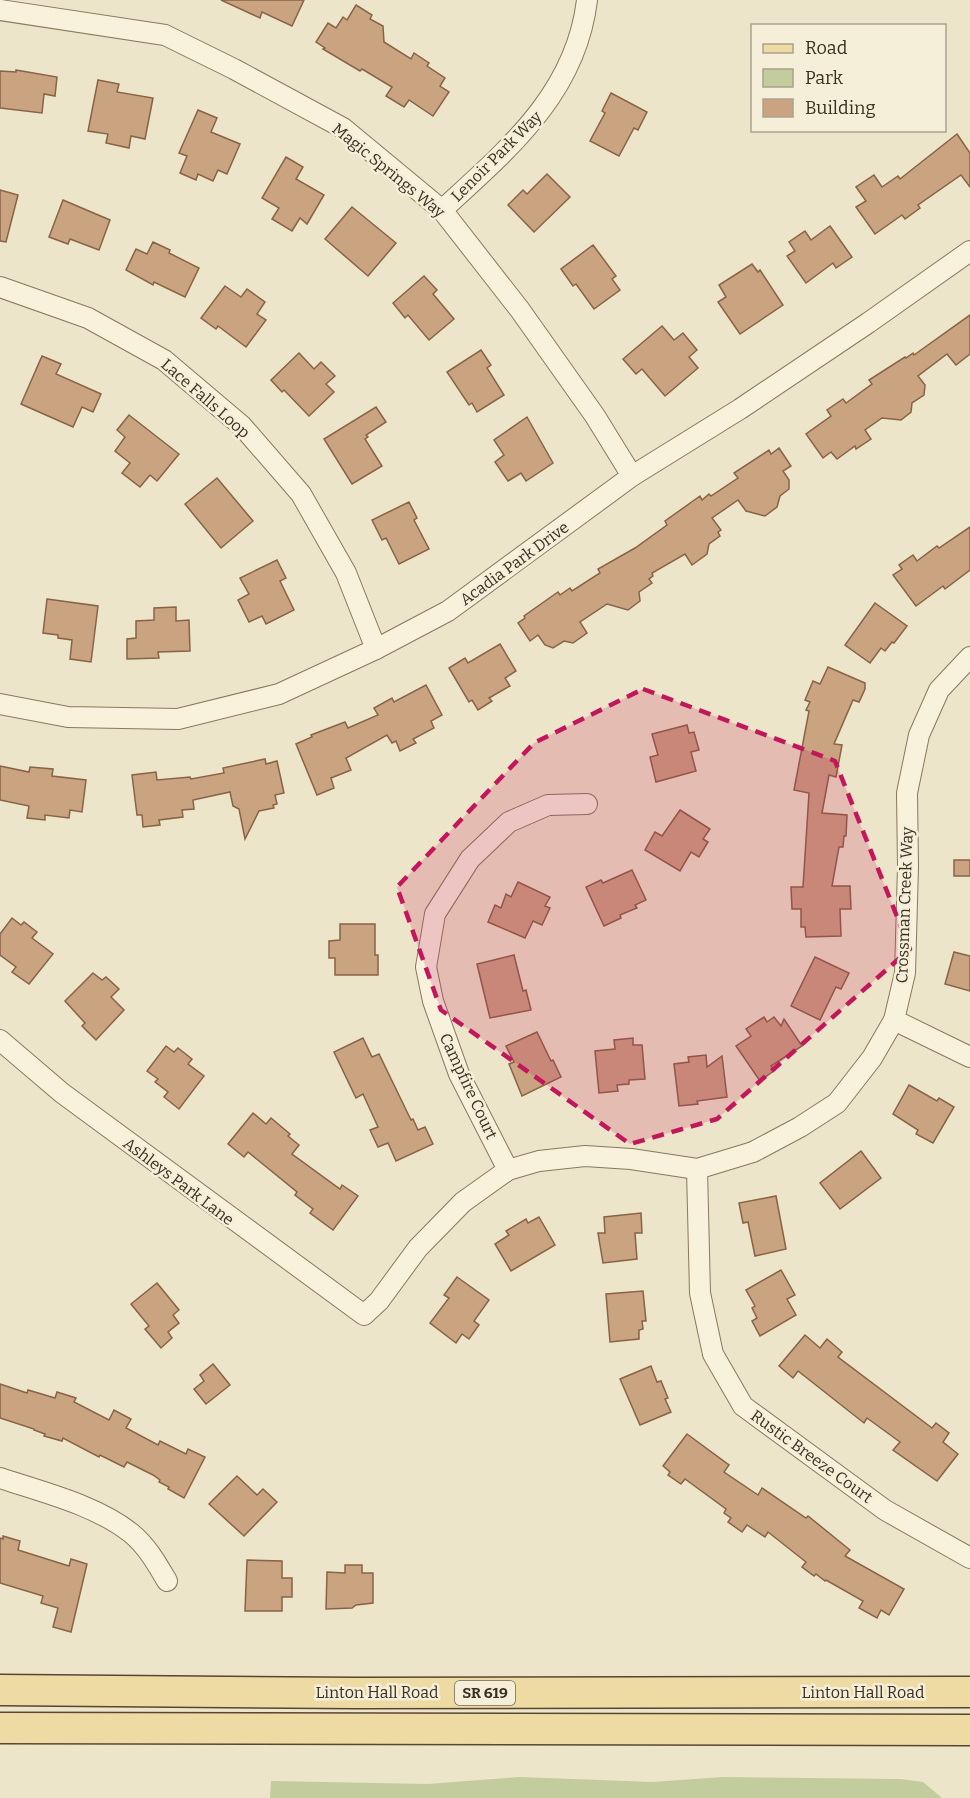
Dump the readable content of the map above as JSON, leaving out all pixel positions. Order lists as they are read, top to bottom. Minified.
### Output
{"streets":{"main road":["Linton Hall Road","SR 619"],"street":["Lenoir Park Way","Magic Springs Way","Lace Falls Loop","Acadia Park Drive","Crossman Creek Way","Campfire Court","Ashleys Park Lane","Rustic Breeze Court"]},"crossings":[["Lenoir Park Way","Magic Springs Way"],["Magic Springs Way","Acadia Park Drive"],["Lace Falls Loop","Acadia Park Drive"],["Crossman Creek Way","Campfire Court"],["Crossman Creek Way","Ashleys Park Lane"],["Crossman Creek Way","Rustic Breeze Court"]],"legend":["Road","Park","Building"]}
